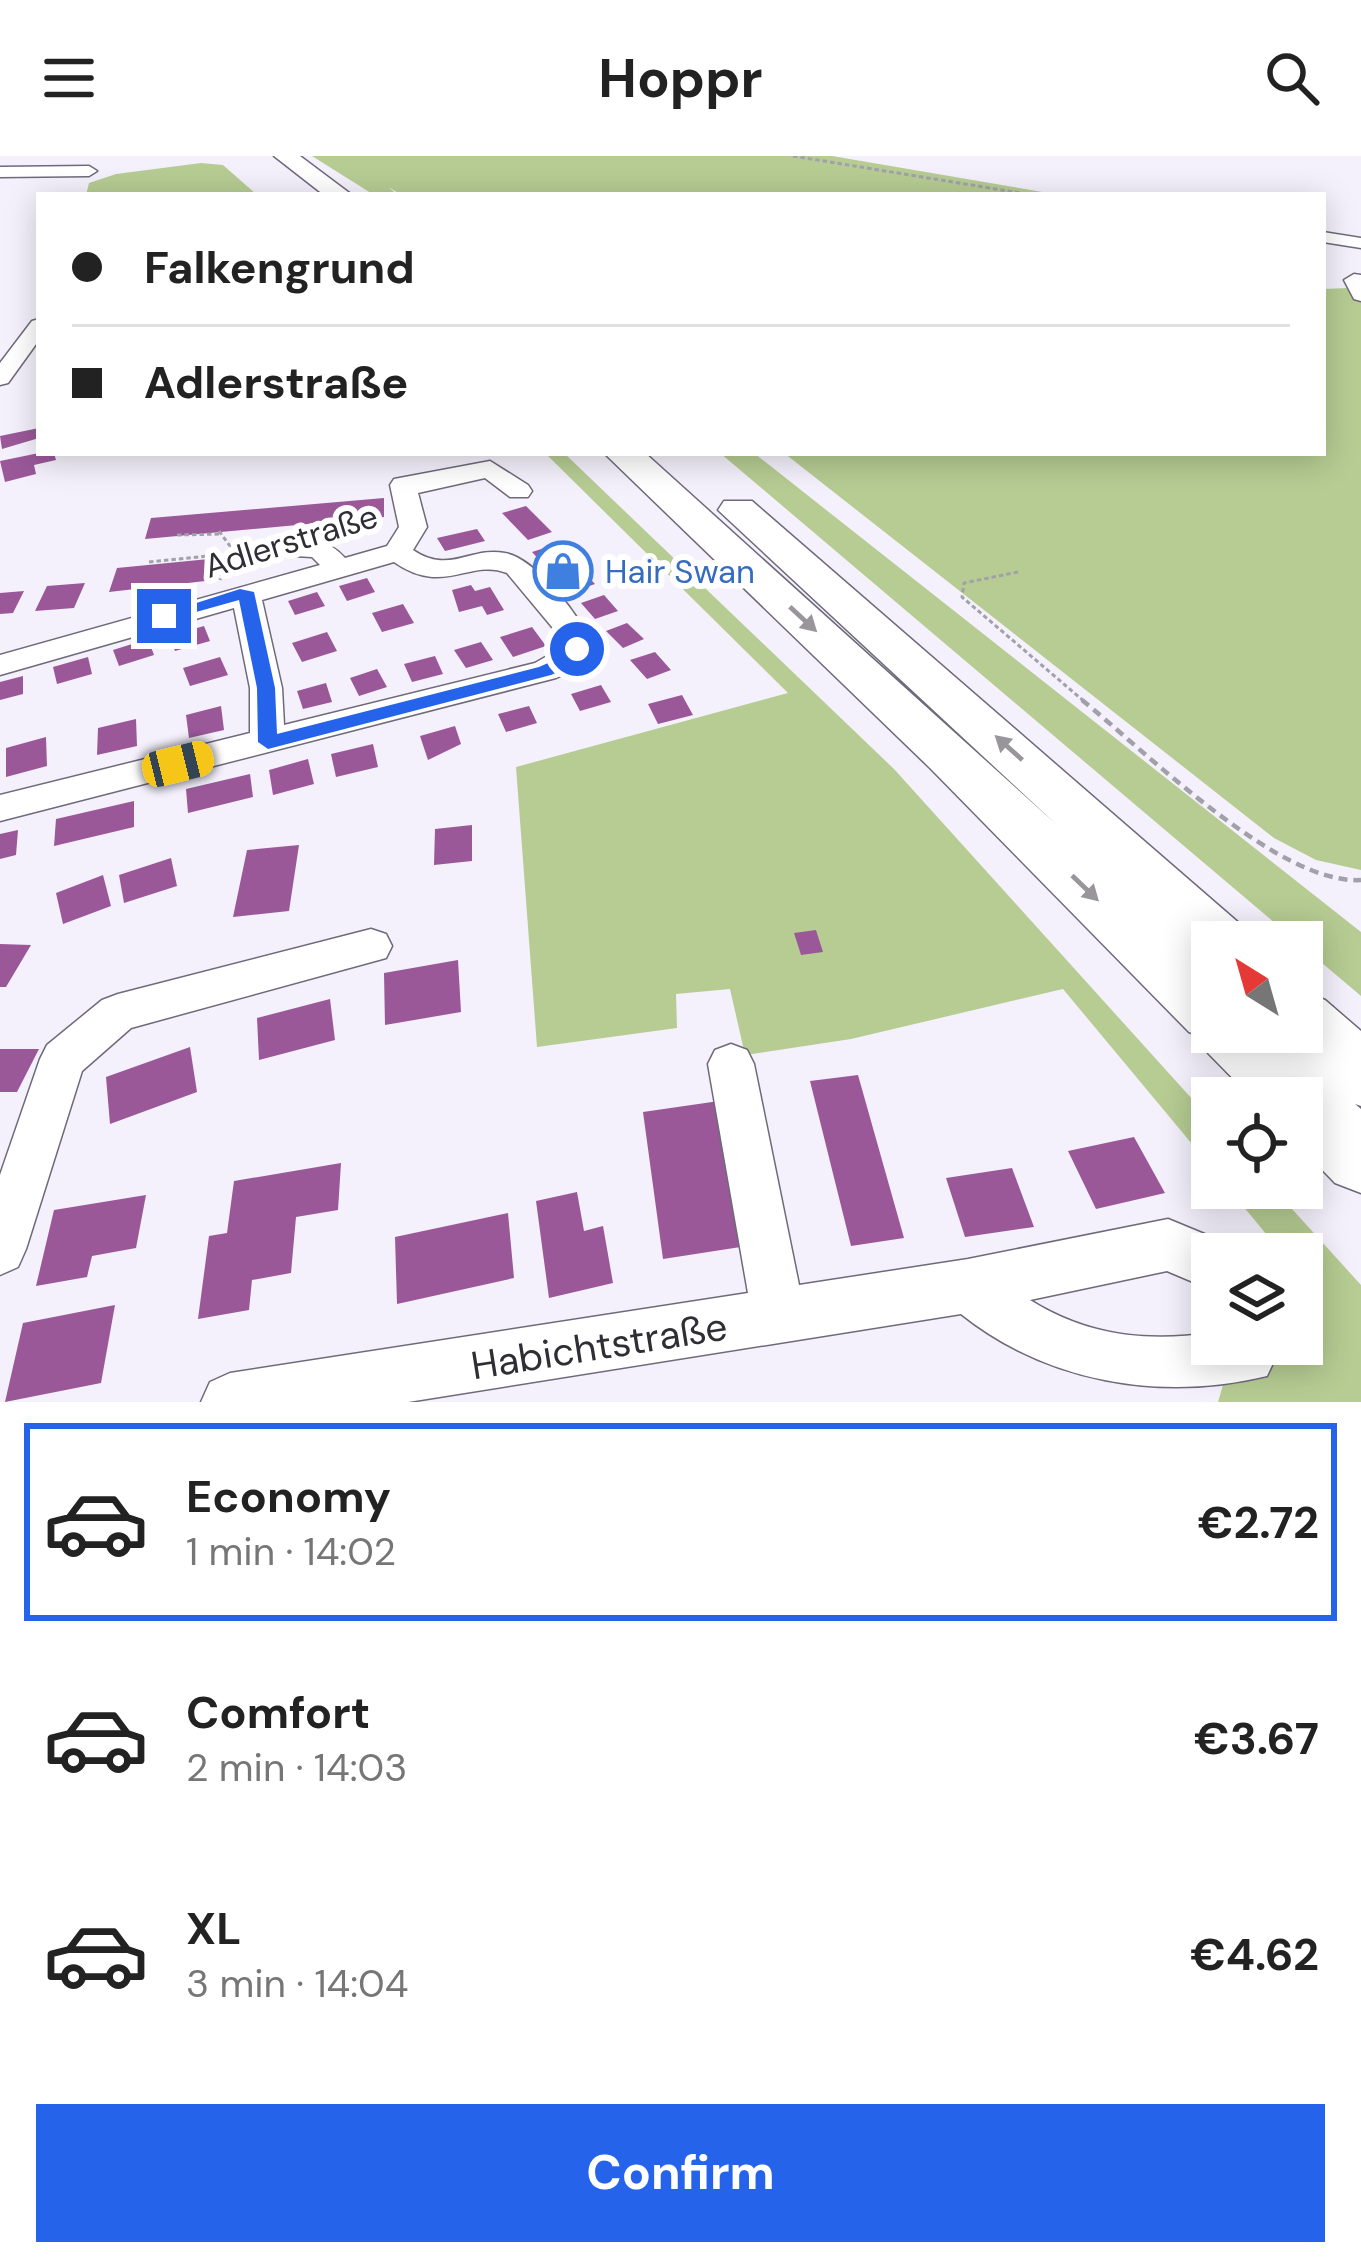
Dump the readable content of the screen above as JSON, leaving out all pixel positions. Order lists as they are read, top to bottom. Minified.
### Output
{"streets":{"street":["Adlerstraße","Habichtstraße"]},"places":{"shop":["Hair Swan"]},"north":"top left","page":{"header":"Hoppr","banner":["Falkengrund","Adlerstraße"],"list":[{"name":"Economy","note":"1 min · 14:02","value":"€2.72"},{"name":"Comfort","note":"2 min · 14:03","value":"€3.67"},{"name":"XL","note":"3 min · 14:04","value":"€4.62"}],"buttons":"Confirm"}}
